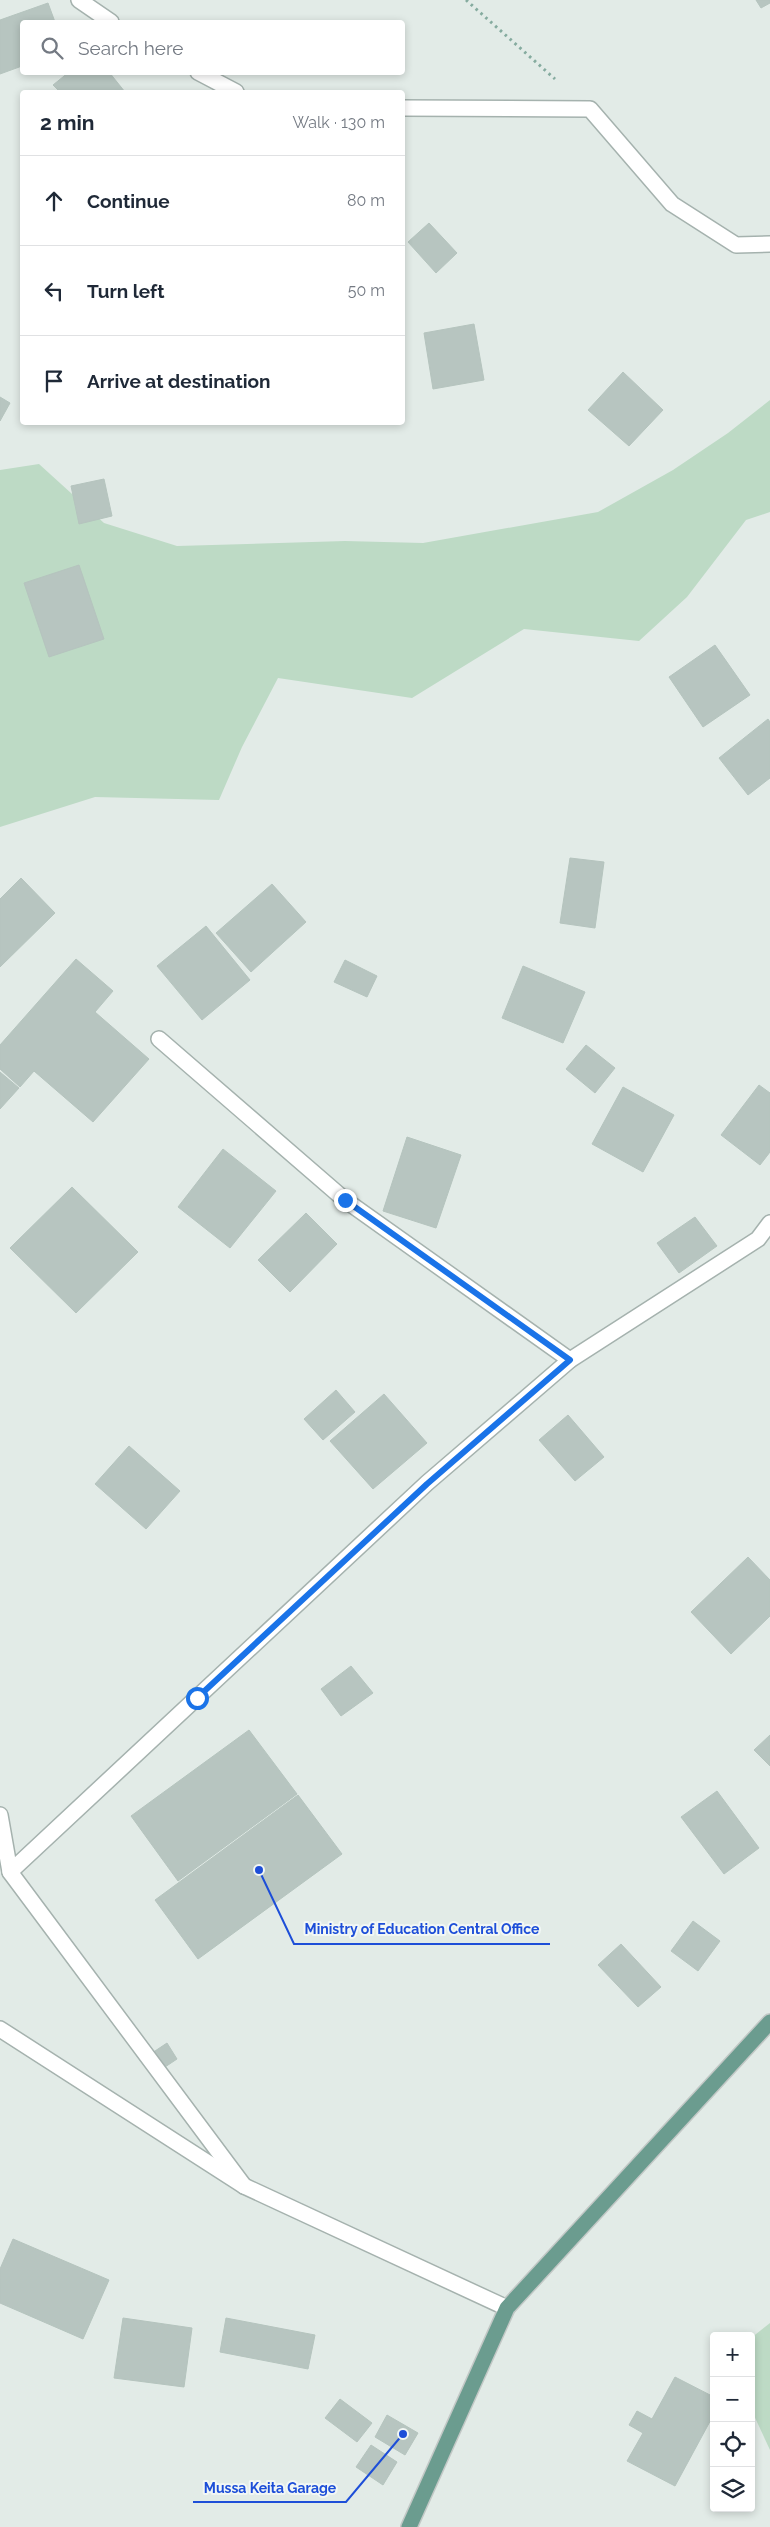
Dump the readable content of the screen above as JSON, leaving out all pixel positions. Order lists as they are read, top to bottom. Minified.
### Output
{"places":["Ministry of Education Central Office","Mussa Keita Garage"],"page":{"search":"Search here","heading":["2 min","Walk · 130 m"],"list":[["Continue","80 m"],["Turn left","50 m"],"Arrive at destination"],"map_buttons":["+","−"]}}
